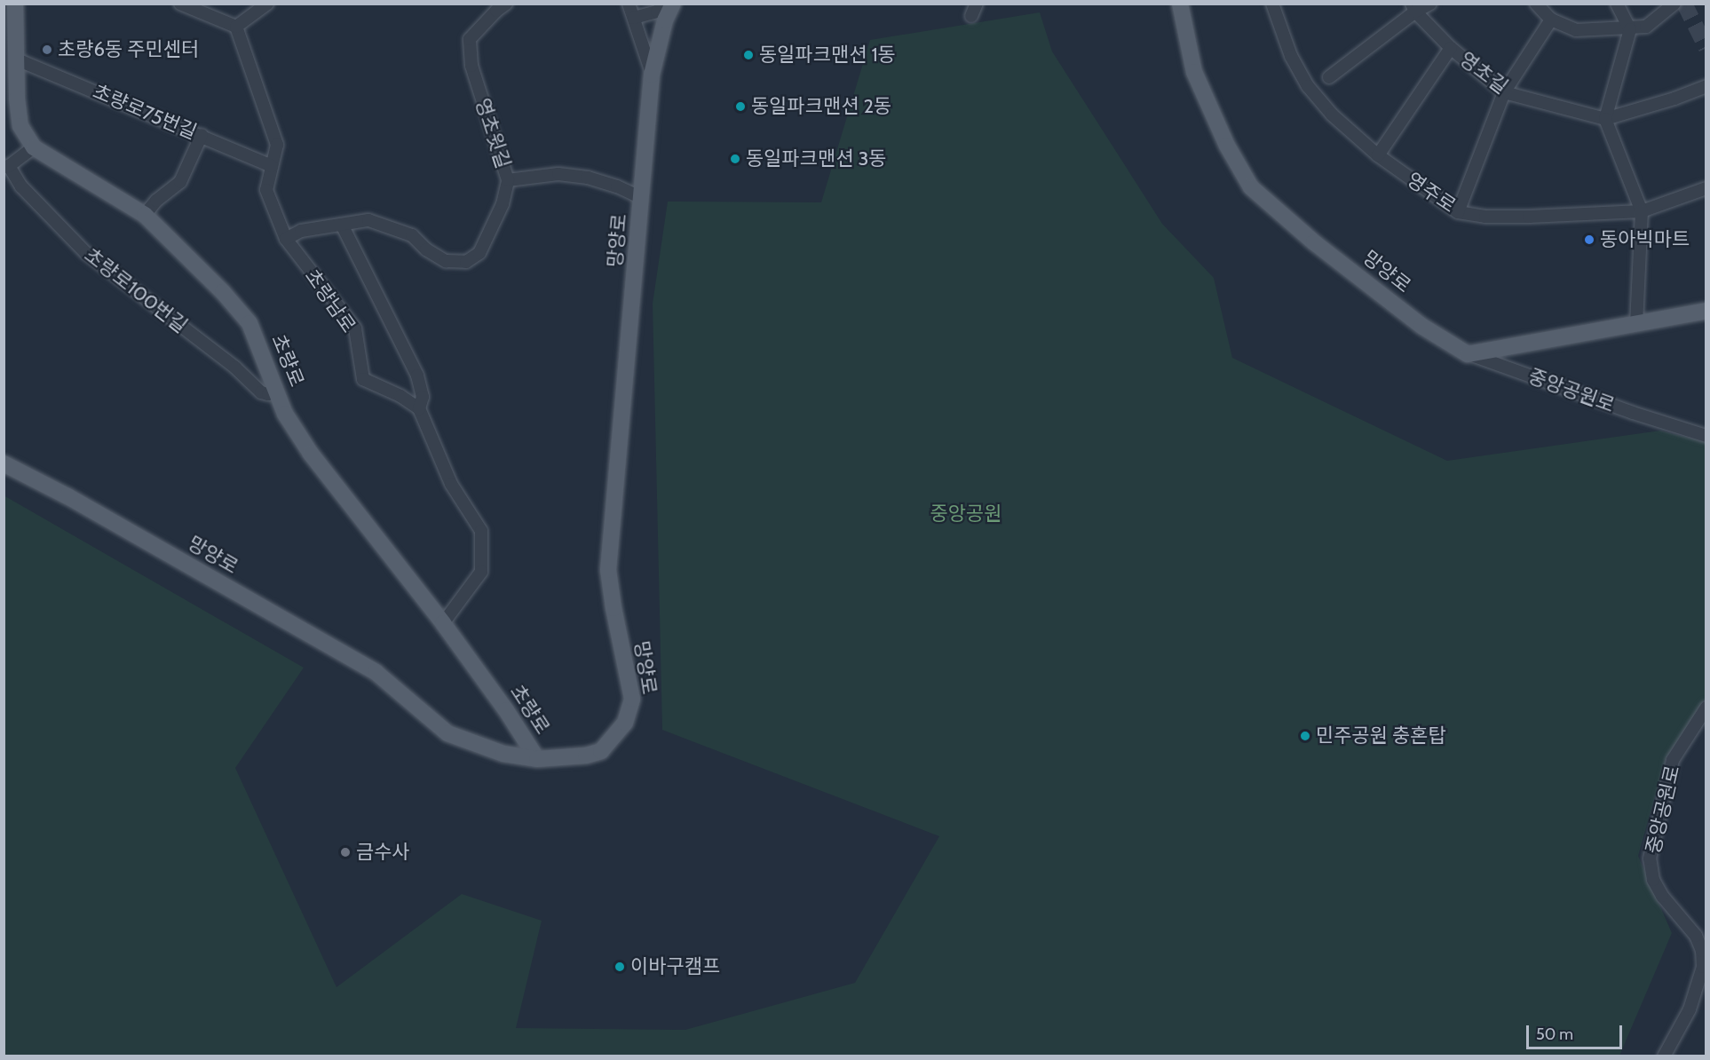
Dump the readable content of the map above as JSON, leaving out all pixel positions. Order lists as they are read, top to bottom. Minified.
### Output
{"streets":{"main road":["망양로","초량로"],"street":["영초길","초량로75번길","영초윗길","영주로","초량로100번길","초량남로","중앙공원로"]},"crossings":[["초량로75번길","초량남로"],["초량로75번길","초량로"],["영초윗길","초량남로"],["망양로","초량로"],["망양로","중앙공원로"],["초량로100번길","초량로"]],"parks":["중앙공원"],"places":["초량6동 주민센터","동일파크맨션 1동","동일파크맨션 2동","동일파크맨션 3동","동아빅마트","민주공원 충혼탑","금수사","이바구캠프"],"scale_bar":"50 m"}
